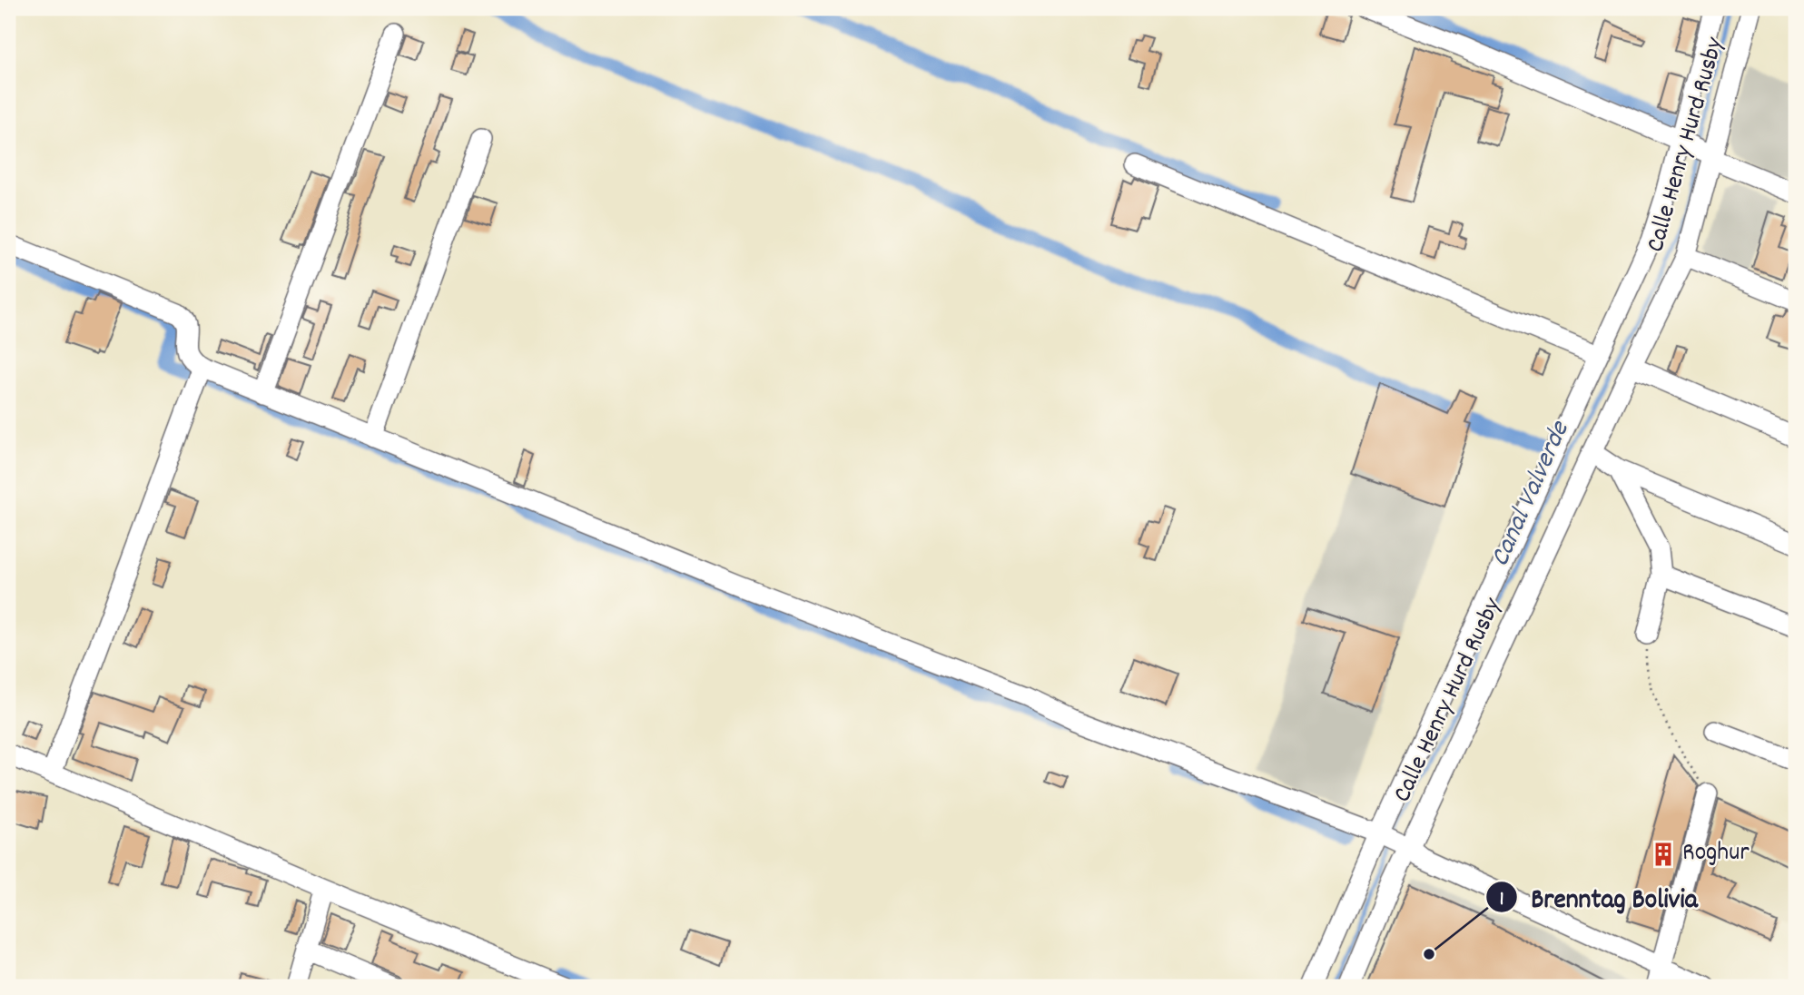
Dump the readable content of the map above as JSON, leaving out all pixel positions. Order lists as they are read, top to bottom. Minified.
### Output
{"streets":{"street":["Calle Henry Hurd Rusby"]},"water":["Canal Valverde"],"places":{"building":["Roghur"],"other":["Brenntag Bolivia"]}}
